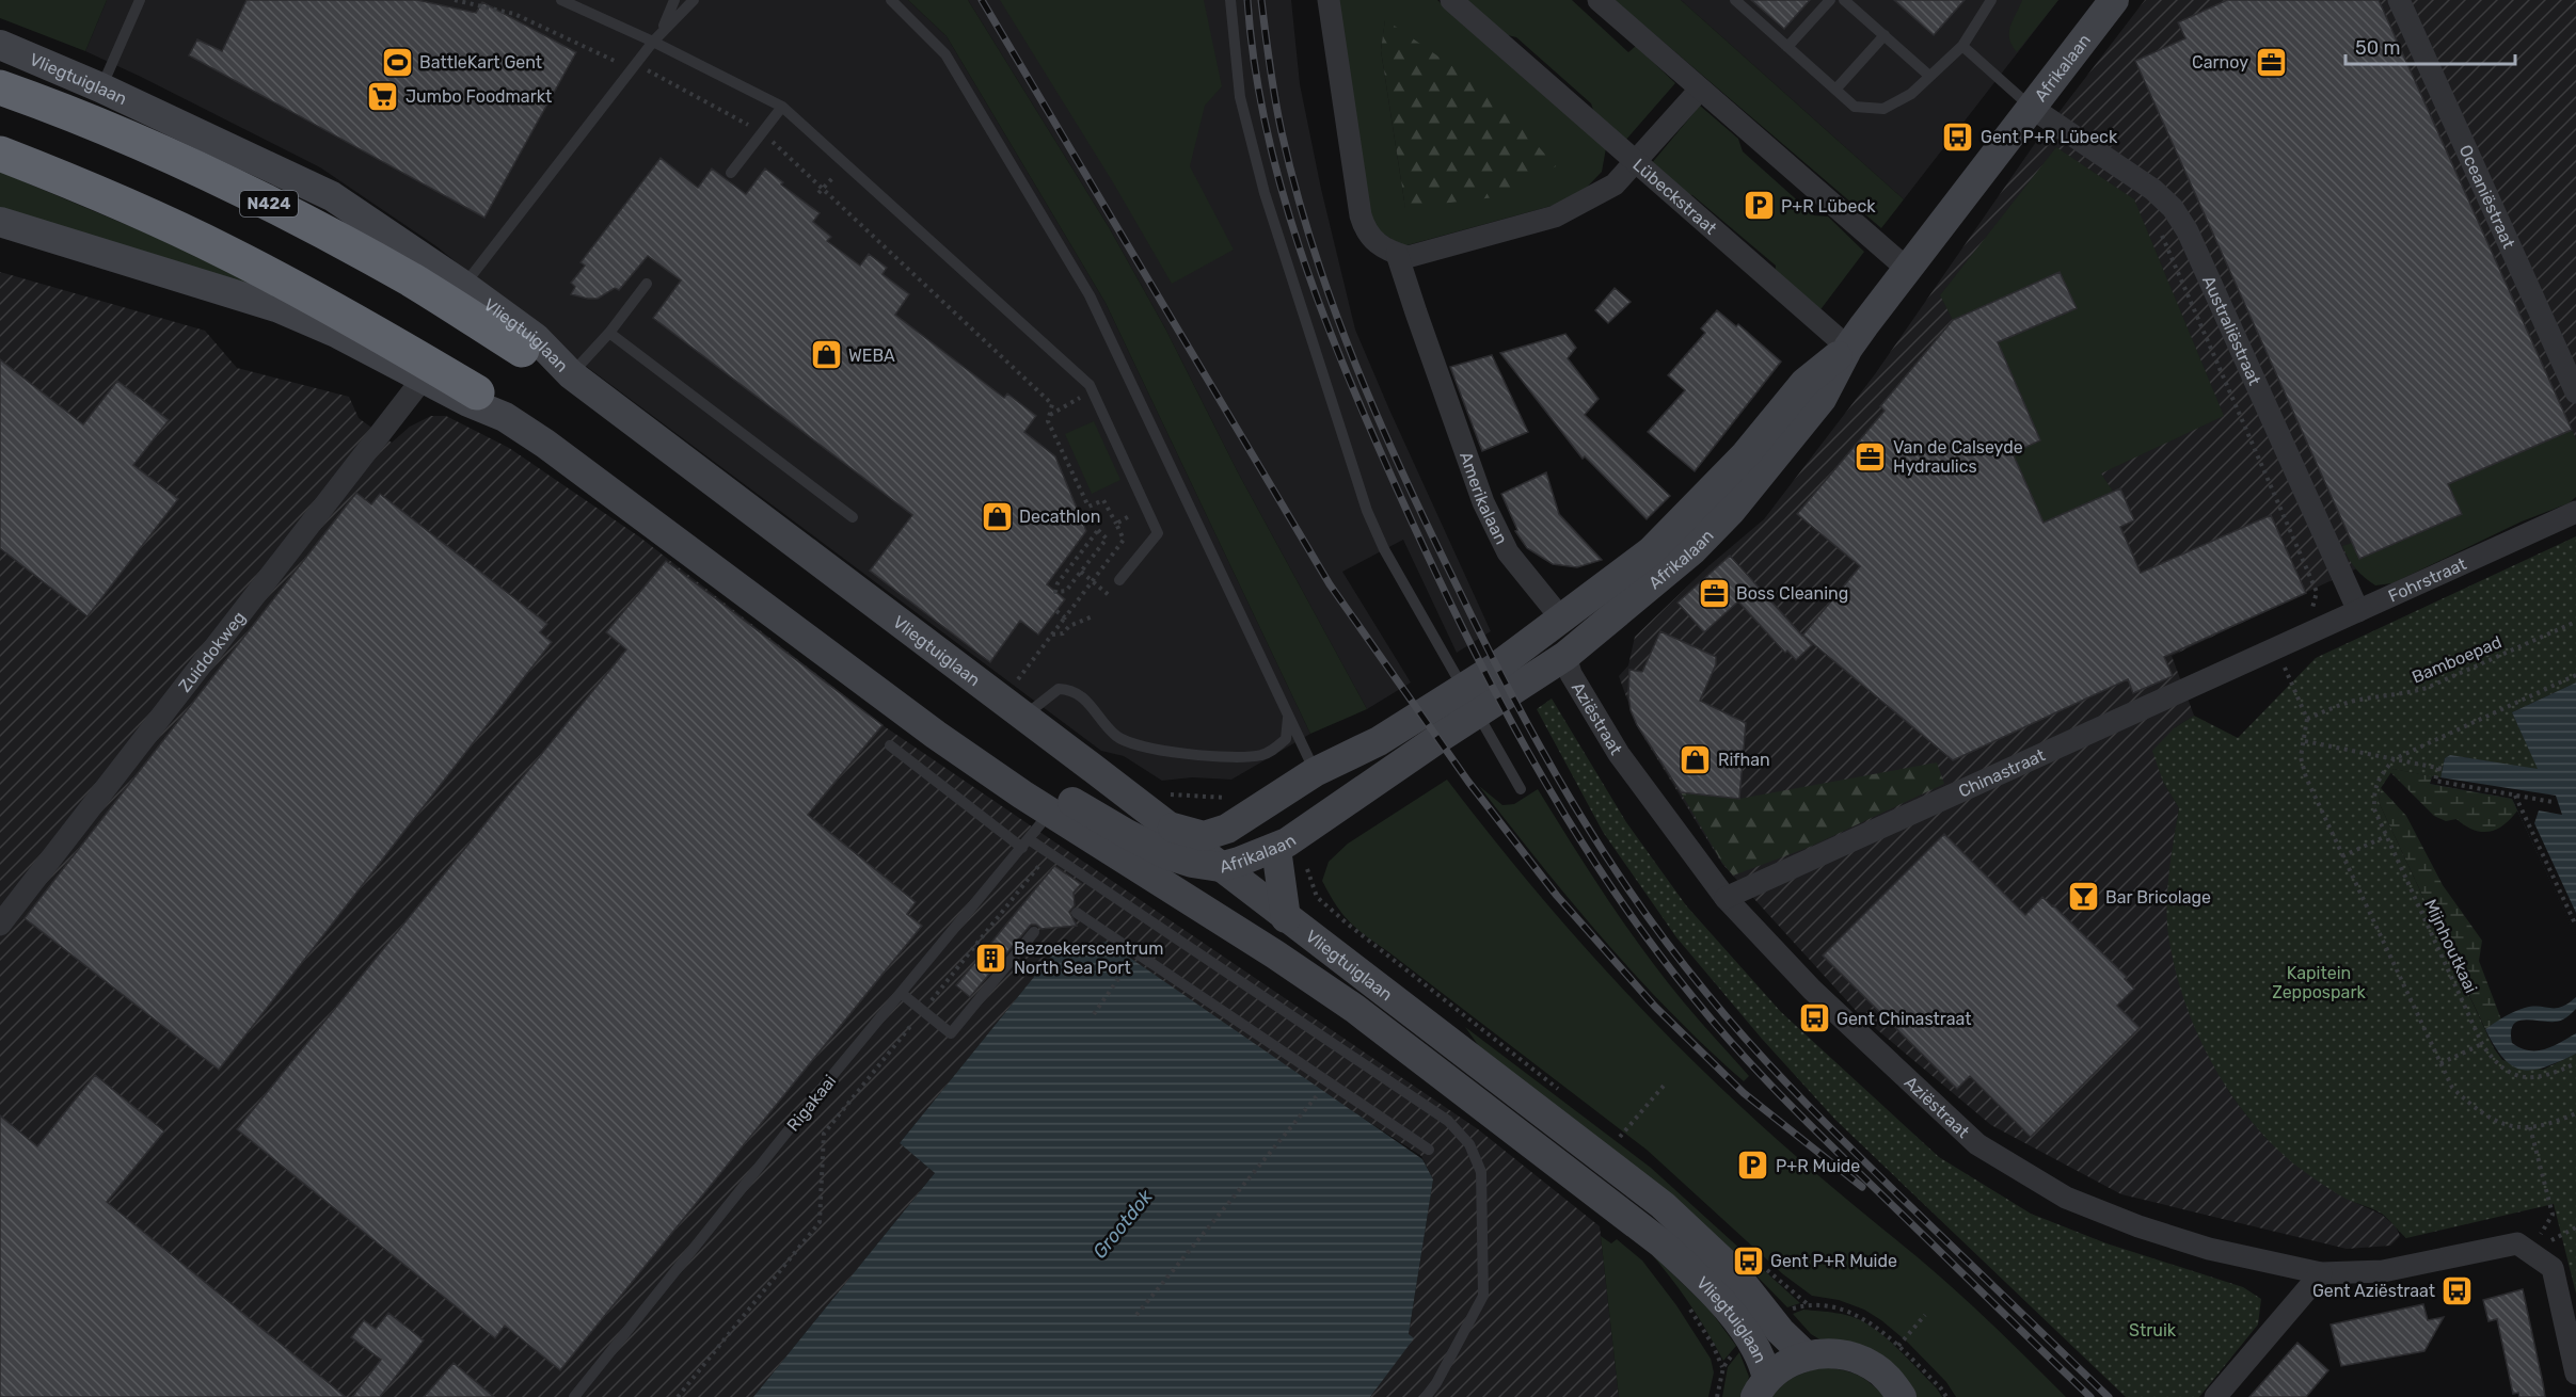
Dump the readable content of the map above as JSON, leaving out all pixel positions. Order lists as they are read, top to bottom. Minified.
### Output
{"streets":{"highway":["N424"],"main road":["Afrikalaan","Vliegtuiglaan"],"street":["Lübeckstraat","Oceaniëstraat","Australiëstraat","Amerikalaan","Fohrstraat","Zuiddokweg","Aziëstraat","Chinastraat"],"lane":["Rigakaai"],"path":["Bamboepad","Mijnhoutkaai"]},"crossings":[["Afrikalaan","Vliegtuiglaan"],["Afrikalaan","Lübeckstraat"],["Afrikalaan","N424"],["Afrikalaan","Australiëstraat"],["Afrikalaan","Amerikalaan"],["Afrikalaan","Aziëstraat"],["Vliegtuiglaan","N424"],["Vliegtuiglaan","Zuiddokweg"],["Vliegtuiglaan","Rigakaai"],["Australiëstraat","Fohrstraat"],["Fohrstraat","Chinastraat"],["Aziëstraat","Chinastraat"]],"water":["Grootdok"],"parks":["Kapitein Zeppospark","Struik"],"places":{"sports":["BattleKart Gent"],"office":["Carnoy","Van de Calseyde Hydraulics","Boss Cleaning"],"supermarket":["Jumbo Foodmarkt"],"bus stop":["Gent P+R Lübeck","Gent Chinastraat","Gent P+R Muide","Gent Aziëstraat"],"parking":["P+R Lübeck","P+R Muide"],"shop":["WEBA","Decathlon","Rifhan"],"bar":["Bar Bricolage"],"building":["Bezoekerscentrum North Sea Port"]},"scale_bar":"50 m"}
